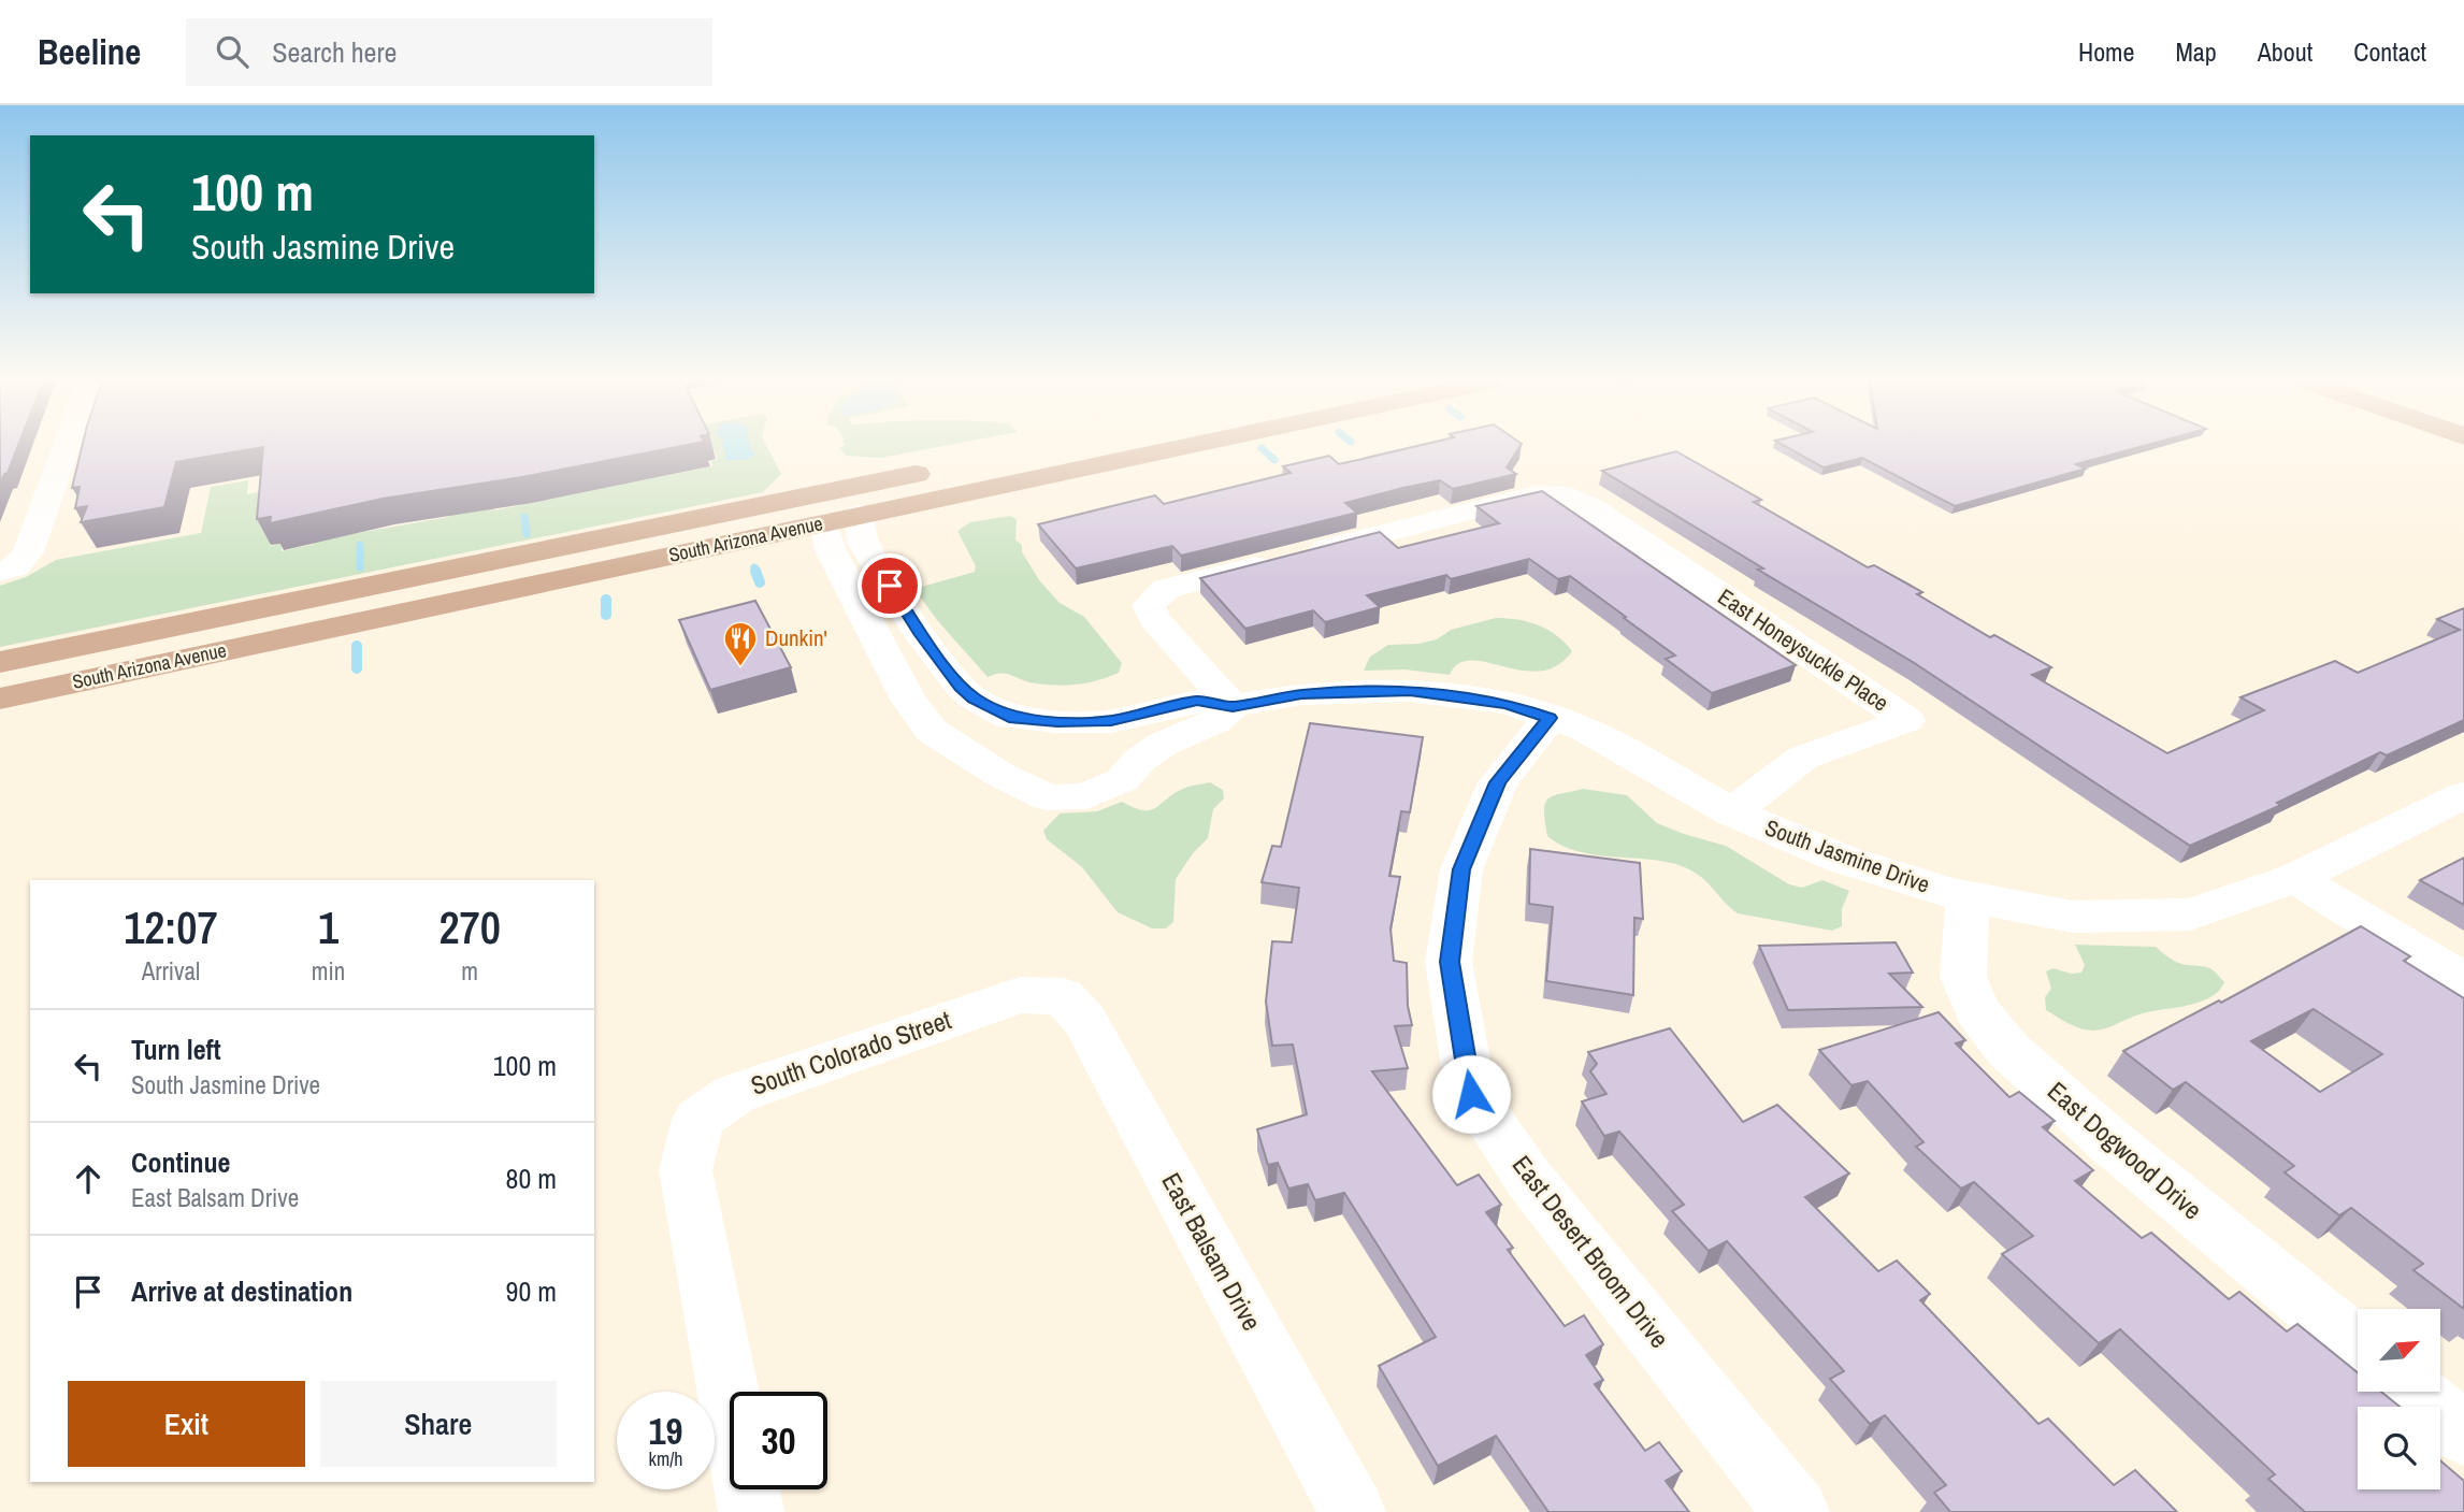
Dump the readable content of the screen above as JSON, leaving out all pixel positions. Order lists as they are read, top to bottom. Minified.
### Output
{"streets":{"main road":["South Arizona Avenue"],"street":["East Honeysuckle Place","South Jasmine Drive","South Colorado Street","East Dogwood Drive","East Balsam Drive","East Desert Broom Drive"]},"crossings":[["East Honeysuckle Place","South Jasmine Drive"],["South Jasmine Drive","East Dogwood Drive"],["South Jasmine Drive","East Desert Broom Drive"],["South Colorado Street","East Balsam Drive"]],"places":{"restaurant":["Dunkin'"]},"north":"top right","page":{"header":"Beeline","search":"Search here","nav":["Home","Map","About","Contact"],"turn":["100 m","South Jasmine Drive"],"eta":["12:07","Arrival","1","min","270","m"],"list":[{"name":"Turn left","note":"South Jasmine Drive","value":"100 m"},{"name":"Continue","note":"East Balsam Drive","value":"80 m"},{"name":"Arrive at destination","value":"90 m"}],"buttons":["Exit","Share"],"speed":"19 km/h","limit":"30"}}
